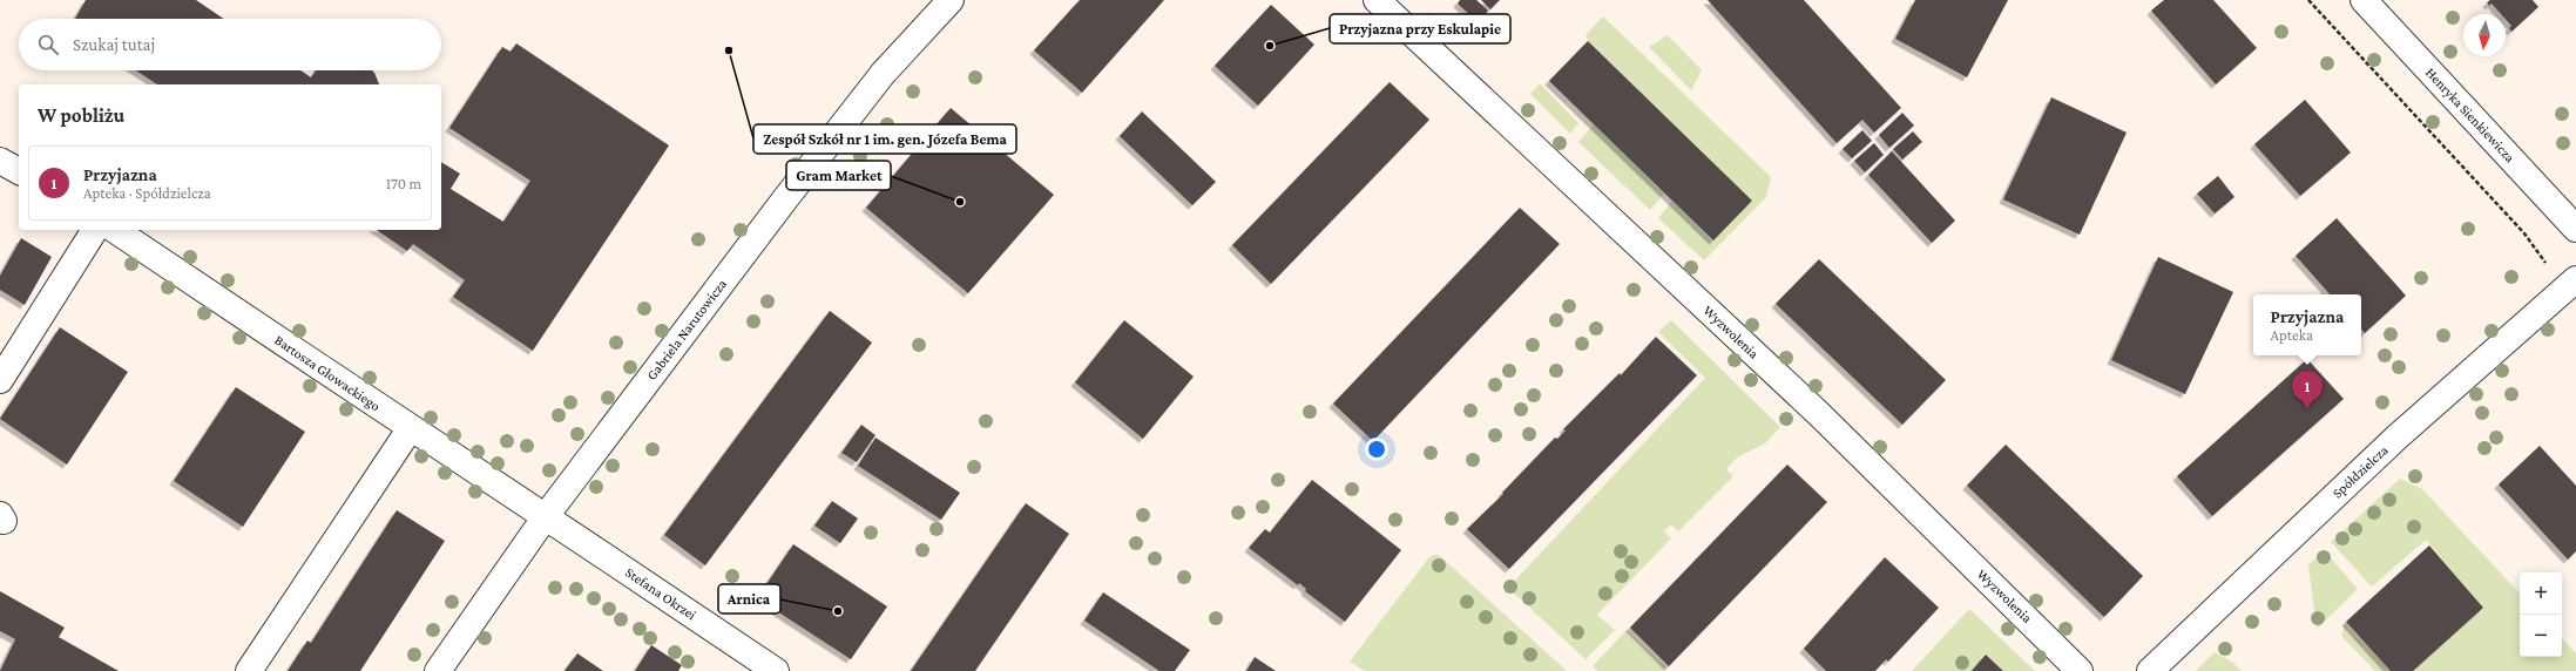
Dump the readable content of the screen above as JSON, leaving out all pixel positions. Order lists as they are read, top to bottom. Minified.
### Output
{"streets":{"street":["Henryka Sienkiewicza","Gabriela Narutowicza","Wyzwolenia","Bartosza Głowackiego","Spółdzielcza","Stefana Okrzei"]},"crossings":[["Gabriela Narutowicza","Bartosza Głowackiego"],["Gabriela Narutowicza","Stefana Okrzei"],["Bartosza Głowackiego","Stefana Okrzei"]],"places":["Przyjazna przy Eskulapie","Zespół Szkół nr 1 im. gen. Józefa Bema","Gram Market","Arnica"],"north":"bottom","page":{"search":"Szukaj tutaj","heading":"W pobliżu","list":[{"mark":"1","name":"Przyjazna","note":"Apteka · Spółdzielcza","value":"170 m"}],"popup":["Przyjazna","Apteka"],"pins":"1","map_buttons":["+","−"]}}
